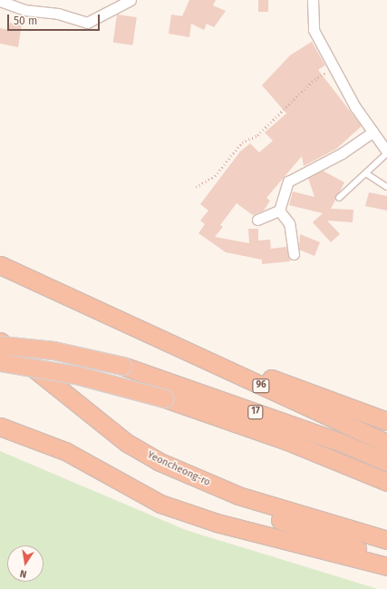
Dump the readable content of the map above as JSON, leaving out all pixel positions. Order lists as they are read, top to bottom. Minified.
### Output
{"streets":{"highway":["96","17","Yeoncheong-ro"]},"scale_bar":"50 m","north":"bottom"}
